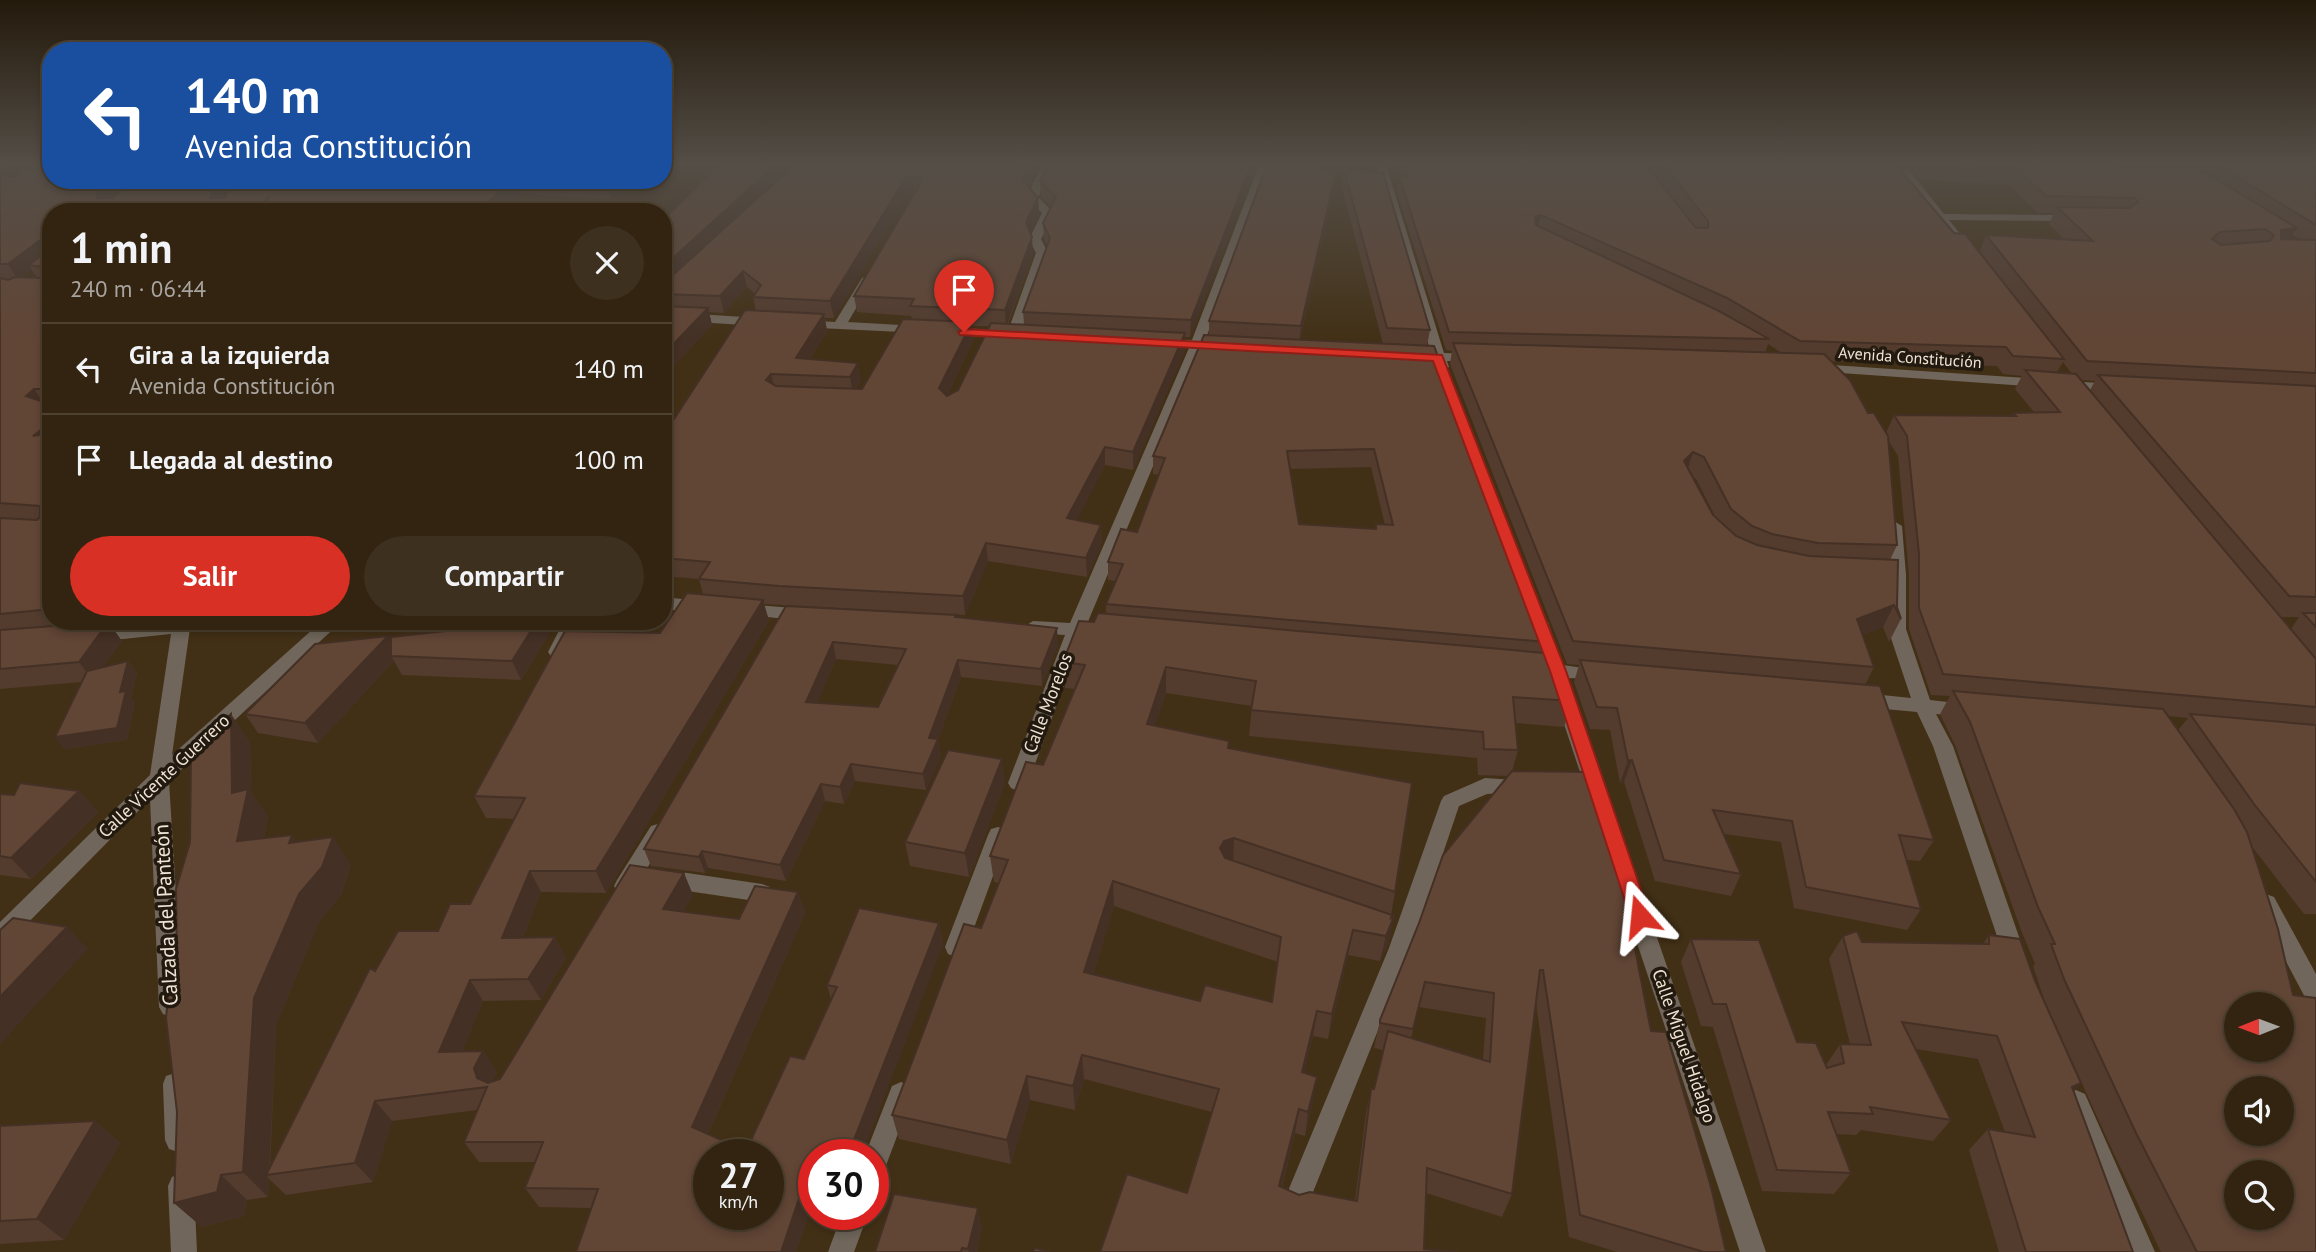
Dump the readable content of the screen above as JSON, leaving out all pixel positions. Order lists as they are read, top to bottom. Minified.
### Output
{"streets":{"street":["Avenida Constitución","Calle Morelos","Calle Vicente Guerrero","Calzada del Panteón","Calle Miguel Hidalgo"]},"crossings":[["Calle Vicente Guerrero","Calzada del Panteón"]],"north":"left","page":{"turn":["140 m","Avenida Constitución"],"heading":["1 min","240 m · 06:44"],"list":[{"name":"Gira a la izquierda","note":"Avenida Constitución","value":"140 m"},{"name":"Llegada al destino","value":"100 m"}],"buttons":["Salir","Compartir"],"speed":"27 km/h","limit":"30"}}
